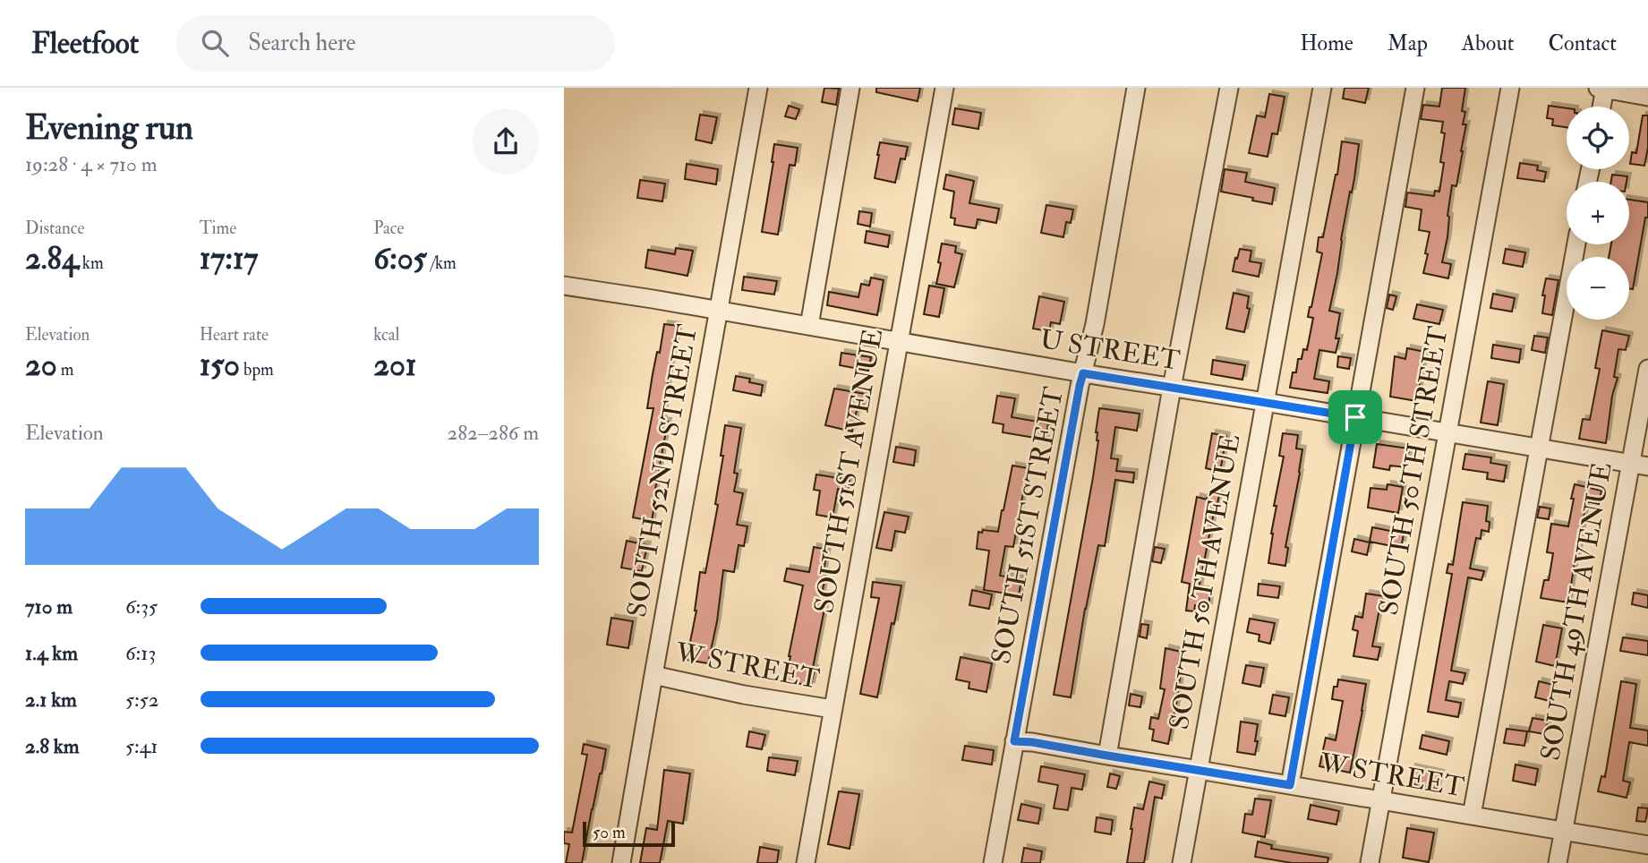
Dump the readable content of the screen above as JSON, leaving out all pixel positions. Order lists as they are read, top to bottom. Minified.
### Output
{"streets":{"street":["U STREET","SOUTH 52ND STREET","SOUTH 51ST AVENUE","SOUTH 50TH STREET","SOUTH 51ST STREET","SOUTH 50TH AVENUE","SOUTH 49TH AVENUE","W STREET"]},"crossings":[["U STREET","SOUTH 52ND STREET"],["U STREET","SOUTH 51ST AVENUE"],["U STREET","SOUTH 50TH STREET"],["U STREET","SOUTH 51ST STREET"],["U STREET","SOUTH 50TH AVENUE"],["U STREET","SOUTH 49TH AVENUE"],["SOUTH 52ND STREET","W STREET"],["SOUTH 51ST AVENUE","W STREET"],["SOUTH 50TH STREET","W STREET"],["SOUTH 51ST STREET","W STREET"],["SOUTH 50TH AVENUE","W STREET"],["SOUTH 49TH AVENUE","W STREET"]],"scale_bar":"50 m","page":{"header":"Fleetfoot","search":"Search here","nav":["Home","Map","About","Contact"],"heading":["Evening run","19:28 · 4 × 710 m"],"map_buttons":["+","−"],"stats":[["Distance","2.84 km"],["Time","17:17"],["Pace","6:05 /km"],["Elevation","20 m"],["Heart rate","150 bpm"],["kcal","201"]],"chart":["Elevation","282–286 m"],"list":[{"name":"710 m","note":"6:35"},{"name":"1.4 km","note":"6:13"},{"name":"2.1 km","note":"5:52"},{"name":"2.8 km","note":"5:41"}],"scale":"50 m"}}
